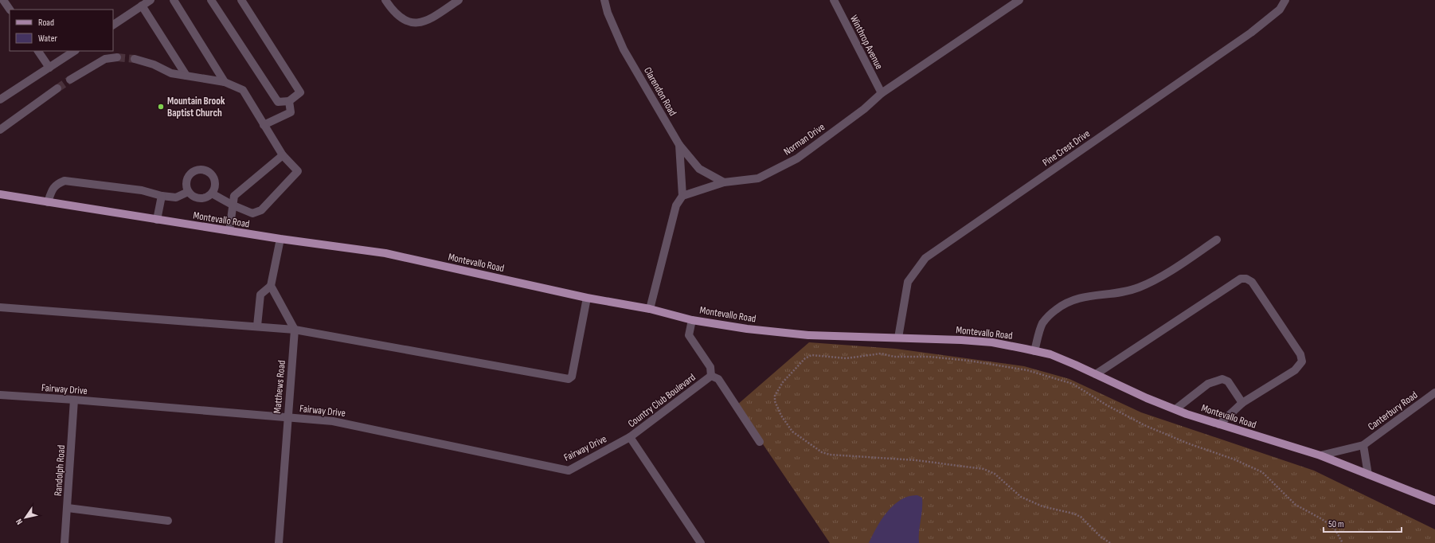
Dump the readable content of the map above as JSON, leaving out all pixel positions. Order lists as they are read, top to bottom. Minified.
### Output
{"streets":{"main road":["Montevallo Road"],"street":["Winthrop Avenue","Clarendon Road","Norman Drive","Pine Crest Drive","Matthews Road","Fairway Drive","Country Club Boulevard","Canterbury Road","Randolph Road"]},"crossings":[["Winthrop Avenue","Norman Drive"],["Clarendon Road","Norman Drive"],["Pine Crest Drive","Montevallo Road"],["Montevallo Road","Country Club Boulevard"],["Montevallo Road","Canterbury Road"],["Matthews Road","Fairway Drive"],["Fairway Drive","Country Club Boulevard"],["Fairway Drive","Randolph Road"]],"places":["Mountain Brook Baptist Church"],"legend":["Road","Water"],"scale_bar":"50 m","north":"bottom left"}
